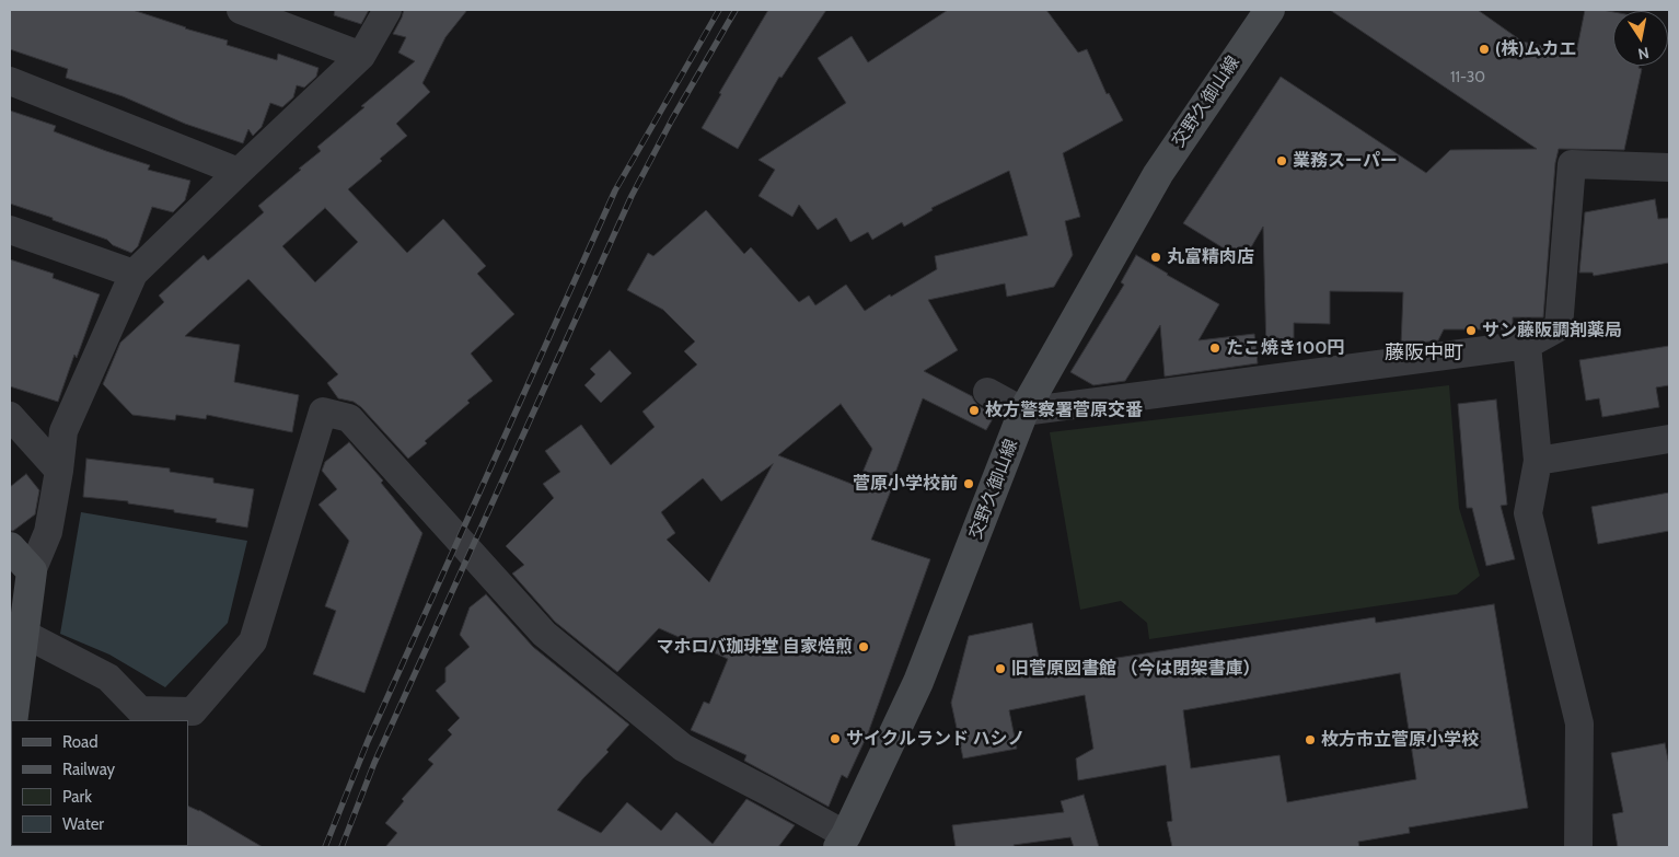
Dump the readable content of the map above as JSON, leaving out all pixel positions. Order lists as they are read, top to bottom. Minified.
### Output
{"streets":{"main road":["交野久御山線"]},"districts":["藤阪中町"],"places":["(株)ムカエ","業務スーパー","丸富精肉店","サン藤阪調剤薬局","たこ焼き100円","枚方警察署菅原交番","菅原小学校前","マホロバ珈琲堂 自家焙煎","旧菅原図書館 （今は閉架書庫）","サイクルランド ハシノ","枚方市立菅原小学校"],"house_numbers":["11-30"],"legend":["Road","Railway","Park","Water"],"north":"bottom"}
